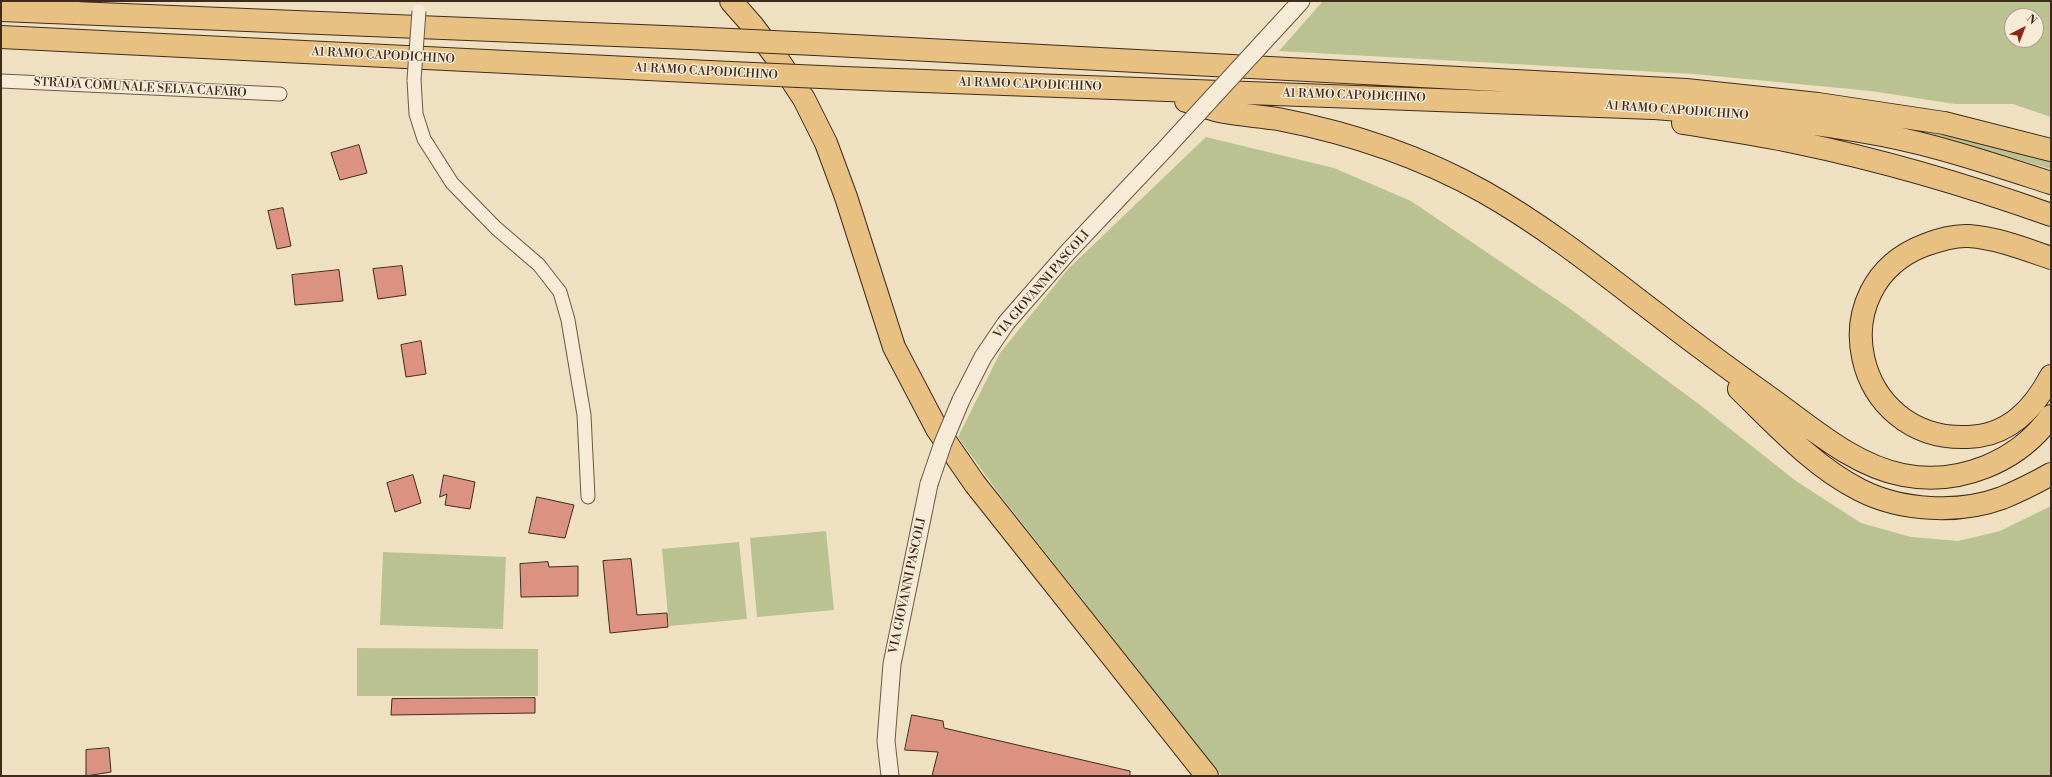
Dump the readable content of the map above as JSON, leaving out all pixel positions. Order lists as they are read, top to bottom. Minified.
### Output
{"streets":{"highway":["A1 RAMO CAPODICHINO"],"street":["STRADA COMUNALE SELVA CAFARO","VIA GIOVANNI PASCOLI"]},"north":"top right"}
